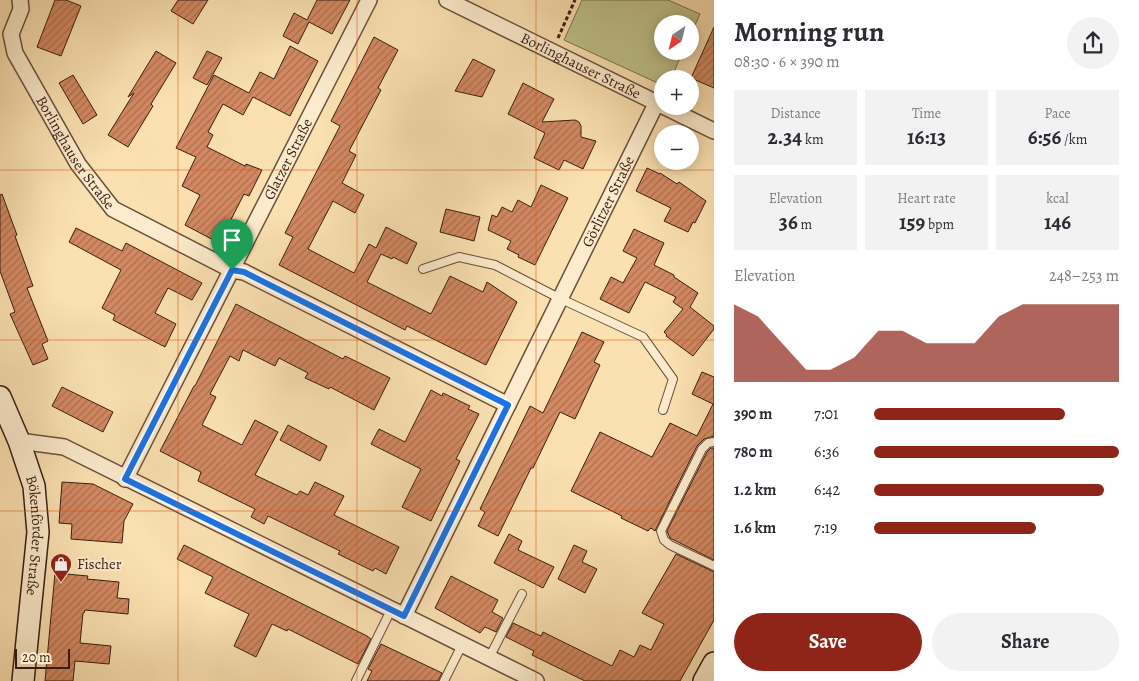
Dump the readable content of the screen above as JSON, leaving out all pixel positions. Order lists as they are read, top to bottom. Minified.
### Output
{"streets":{"street":["Borlinghauser Straße","Glatzer Straße","Görlitzer Straße","Bökenförder Straße"]},"crossings":[["Borlinghauser Straße","Glatzer Straße"],["Borlinghauser Straße","Görlitzer Straße"]],"places":{"shop":["Fischer"]},"scale_bar":"20 m","north":"bottom left","page":{"heading":["Morning run","08:30 · 6 × 390 m"],"map_buttons":["+","−"],"stats":[["Distance","2.34 km"],["Time","16:13"],["Pace","6:56 /km"],["Elevation","36 m"],["Heart rate","159 bpm"],["kcal","146"]],"chart":["Elevation","248–253 m"],"list":[{"name":"390 m","note":"7:01"},{"name":"780 m","note":"6:36"},{"name":"1.2 km","note":"6:42"},{"name":"1.6 km","note":"7:19"}],"buttons":["Save","Share"],"scale":"20 m"}}
